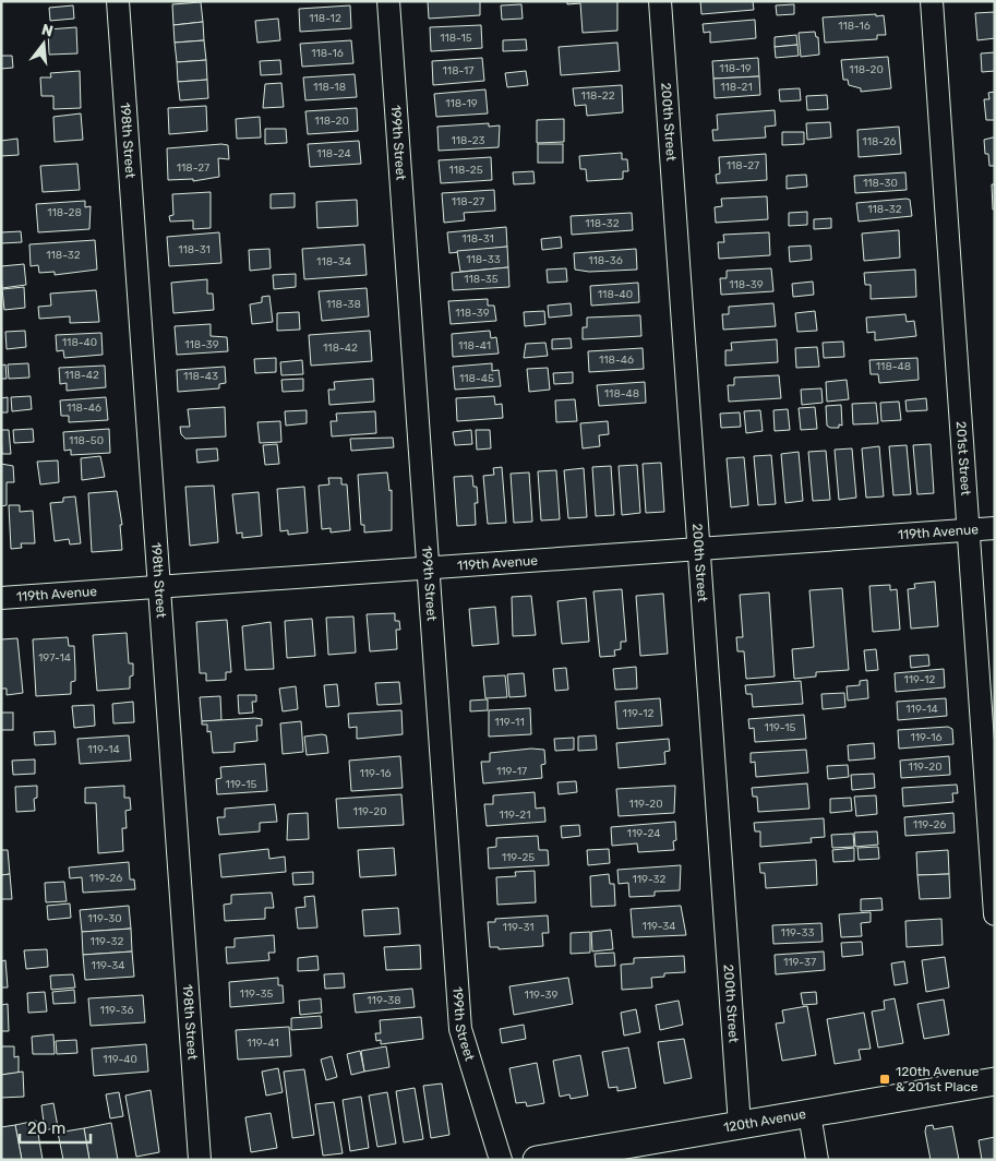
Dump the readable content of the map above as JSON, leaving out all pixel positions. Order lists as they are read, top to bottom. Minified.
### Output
{"streets":{"street":["200th Street","198th Street","199th Street","201st Street","119th Avenue","120th Avenue"]},"crossings":[["200th Street","119th Avenue"],["200th Street","120th Avenue"],["198th Street","119th Avenue"],["199th Street","119th Avenue"],["201st Street","119th Avenue"]],"places":{"transit":["120th Avenue & 201st Place"]},"house_numbers":["118-12","118-16","118-15","118-16","118-19","118-20","118-17","118-18","118-21","118-22","118-19","118-20","118-23","118-26","118-24","118-27","118-27","118-25","118-30","118-27","118-32","118-28","118-32","118-31","118-31","118-32","118-33","118-36","118-34","118-35","118-39","118-40","118-38","118-39","118-40","118-39","118-41","118-42","118-46","118-48","118-42","118-43","118-45","118-48","118-46","118-50","197-14","119-12","119-14","119-12","119-11","119-15","119-16","119-14","119-20","119-17","119-16","119-15","119-20","119-20","119-21","119-26","119-24","119-25","119-26","119-32","119-30","119-34","119-31","119-33","119-32","119-37","119-34","119-35","119-39","119-38","119-36","119-41","119-40"],"scale_bar":"20 m","north":"top"}
